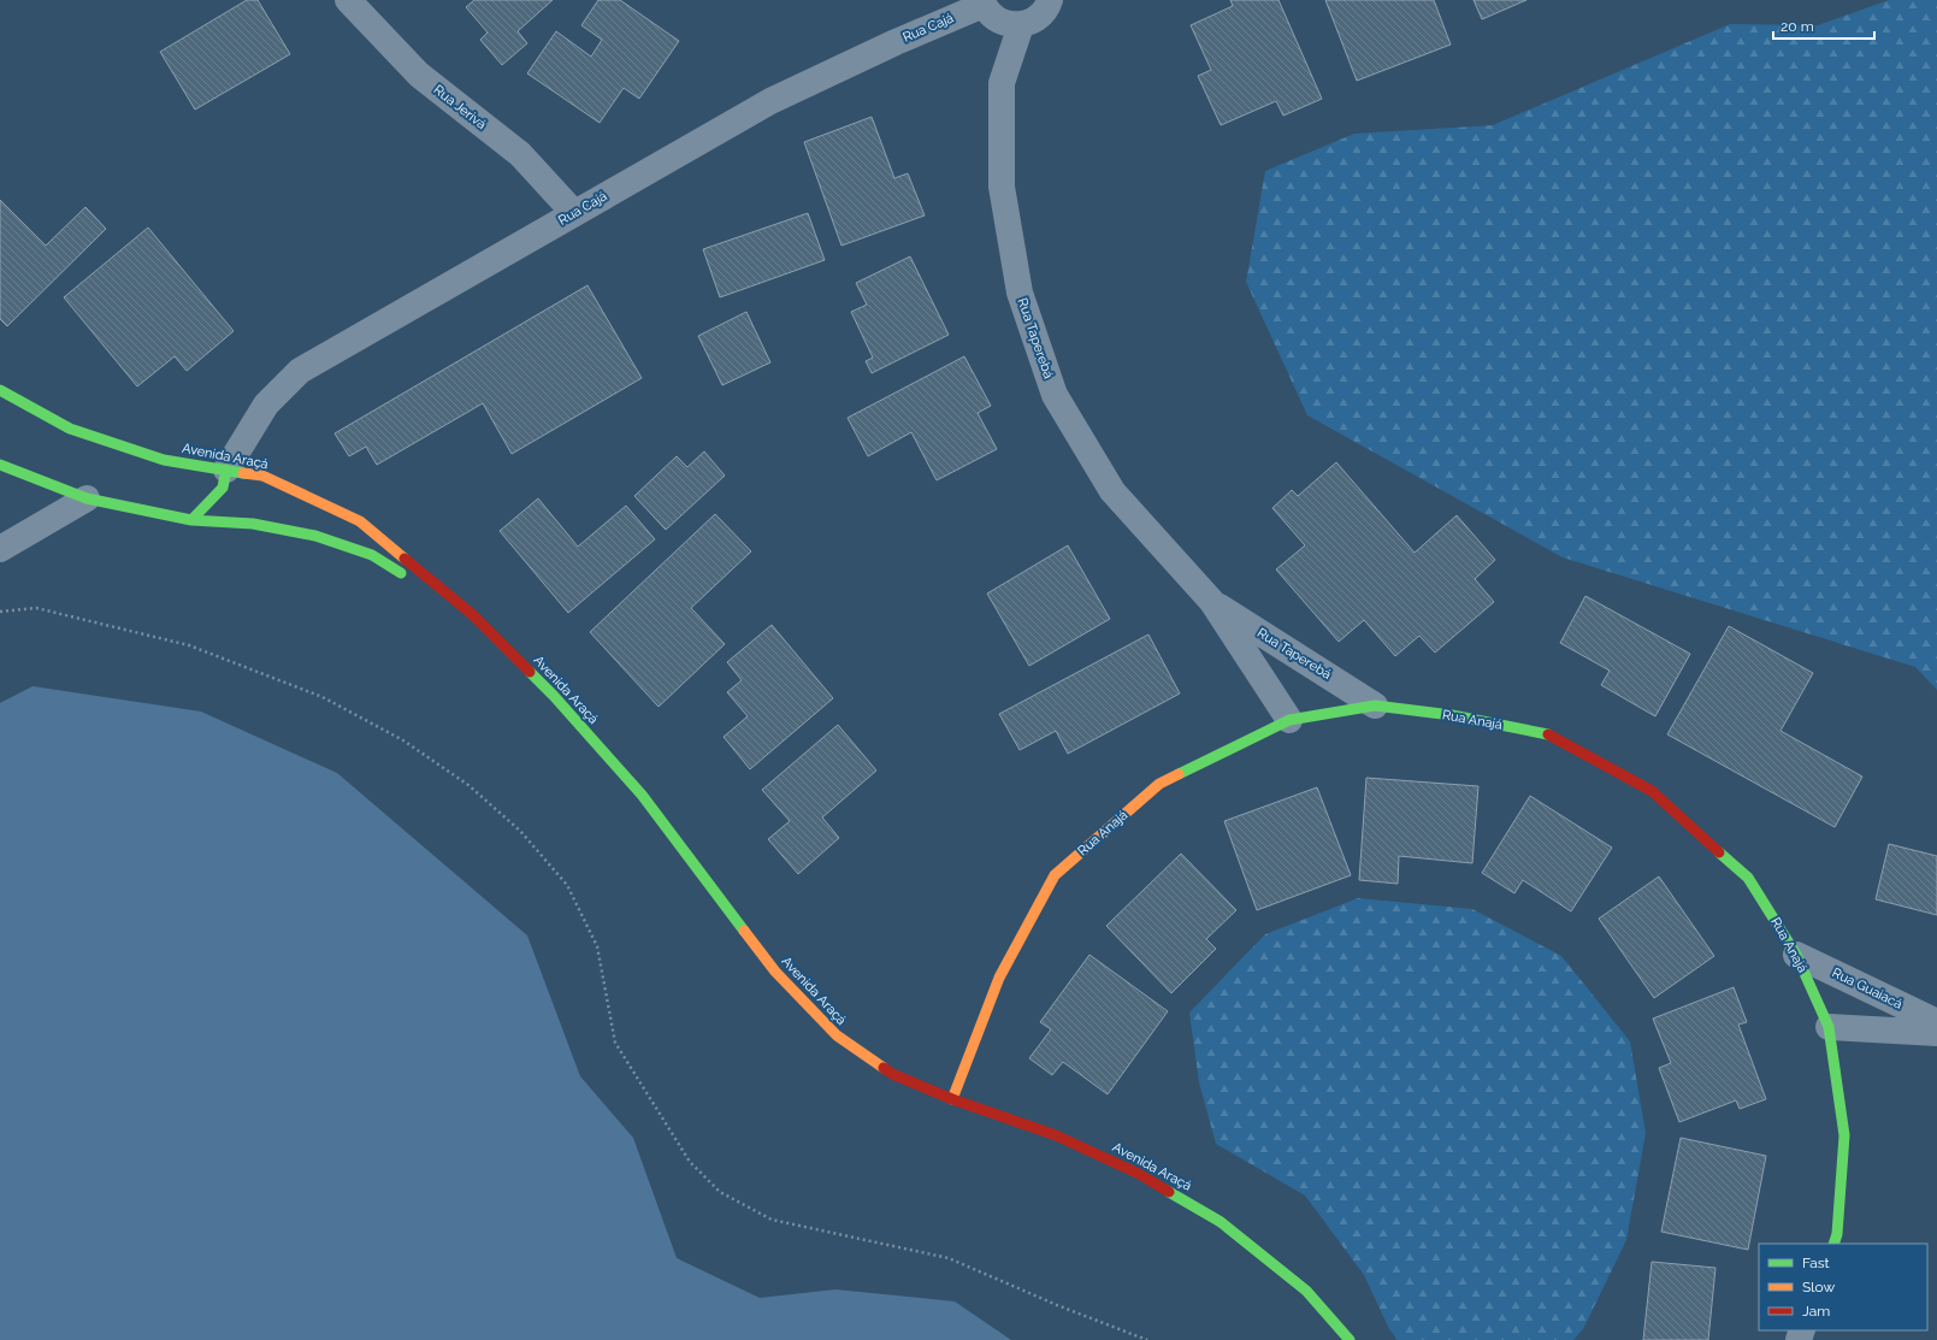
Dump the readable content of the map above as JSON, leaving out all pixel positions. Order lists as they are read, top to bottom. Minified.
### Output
{"streets":{"street":["Rua Cajá","Rua Jerivá","Rua Taperebá","Avenida Araçá","Rua Anajá","Rua Guaiacá"]},"crossings":[["Rua Cajá","Rua Jerivá"],["Rua Cajá","Avenida Araçá"],["Rua Taperebá","Rua Anajá"],["Avenida Araçá","Rua Anajá"],["Rua Anajá","Rua Guaiacá"]],"legend":["Fast","Slow","Jam"],"scale_bar":"20 m"}
